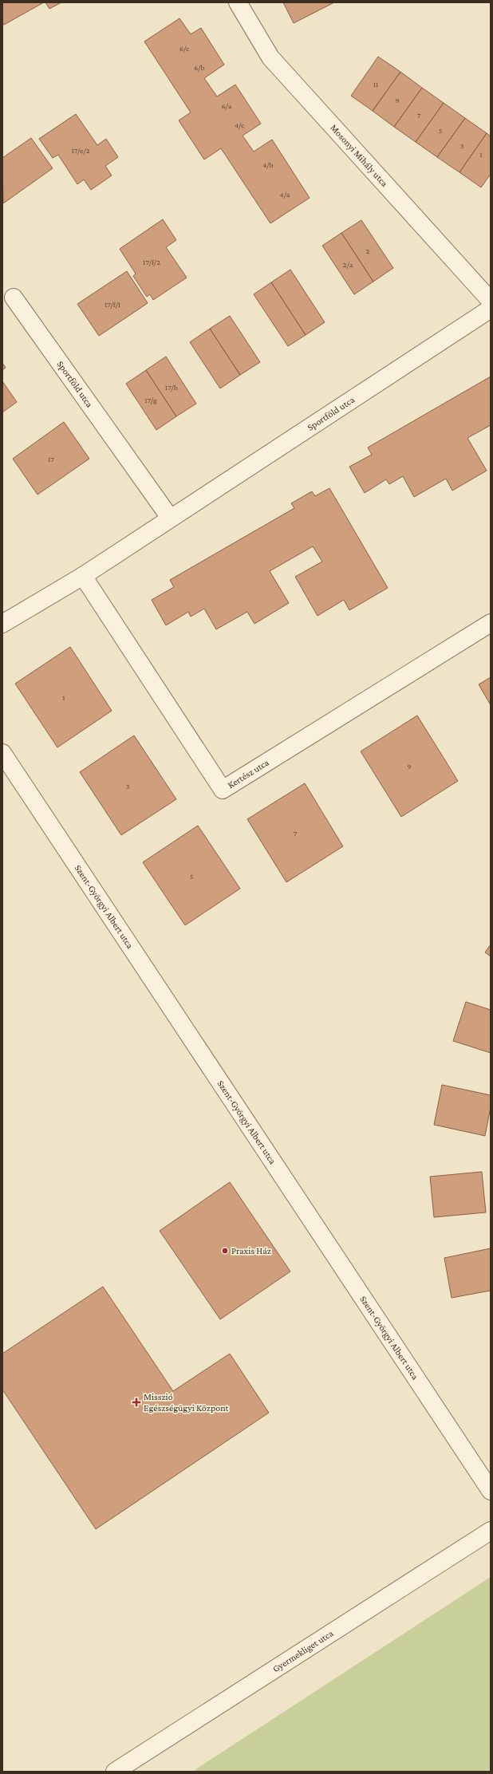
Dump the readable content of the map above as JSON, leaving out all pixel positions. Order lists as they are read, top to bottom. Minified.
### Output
{"streets":{"street":["Mosonyi Mihály utca","Sportföld utca","Kertész utca","Szent-Györgyi Albert utca","Gyermekliget utca"]},"crossings":[["Sportföld utca","Kertész utca"]],"places":{"other":["Praxis Ház"],"health":["Misszió Egészségügyi Központ"]},"house_numbers":["6/c","6/b","11","9","6/a","7","4/c","5","3","17/e/2","1","4/b","4/a","2","17/f/2","2/a","17/f/1","17/h","17/g","17","1","9","3","7","5"]}
